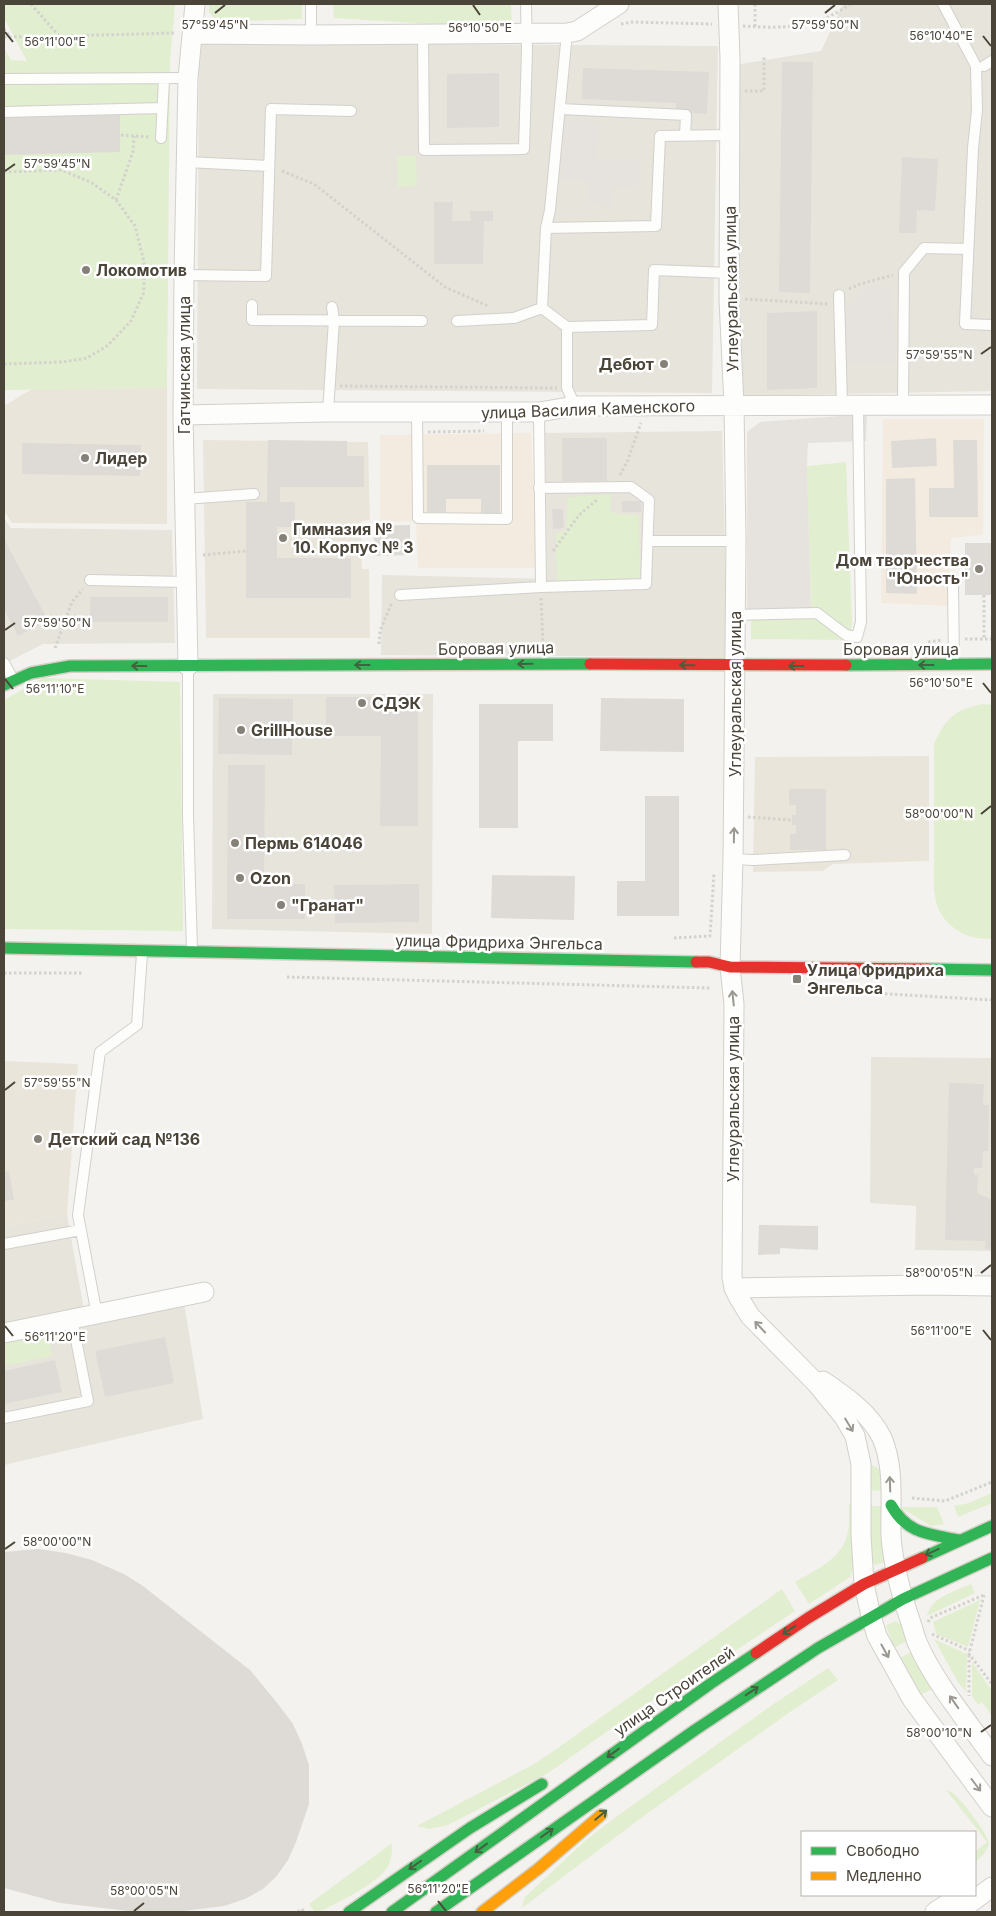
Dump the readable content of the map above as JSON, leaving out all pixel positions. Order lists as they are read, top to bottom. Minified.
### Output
{"streets":{"main road":["Боровая улица","улица Фридриха Энгельса","улица Строителей"],"street":["Углеуральская улица","Гатчинская улица","улица Василия Каменского"]},"crossings":[["Углеуральская улица","улица Василия Каменского"],["Углеуральская улица","Боровая улица"],["Углеуральская улица","улица Фридриха Энгельса"],["Гатчинская улица","улица Василия Каменского"],["Гатчинская улица","Боровая улица"]],"one_way":["Углеуральская улица","Боровая улица"],"places":{"other":["Локомотив","Дебют","Лидер","Гимназия № 10. Корпус № 3","Дом творчества \"Юность\"","СДЭК","GrillHouse","Пермь 614046","Ozon","\"Гранат\"","Детский сад №136"],"transit":["Улица Фридриха Энгельса"]},"legend":["Свободно","Медленно"],"coordinates":["57°59'45\"N","57°59'50\"N","56°10'50\"E","56°10'40\"E","56°11'00\"E","57°59'55\"N","56°11'10\"E","58°00'00\"N","58°00'05\"N","56°11'20\"E","58°00'10\"N"]}
